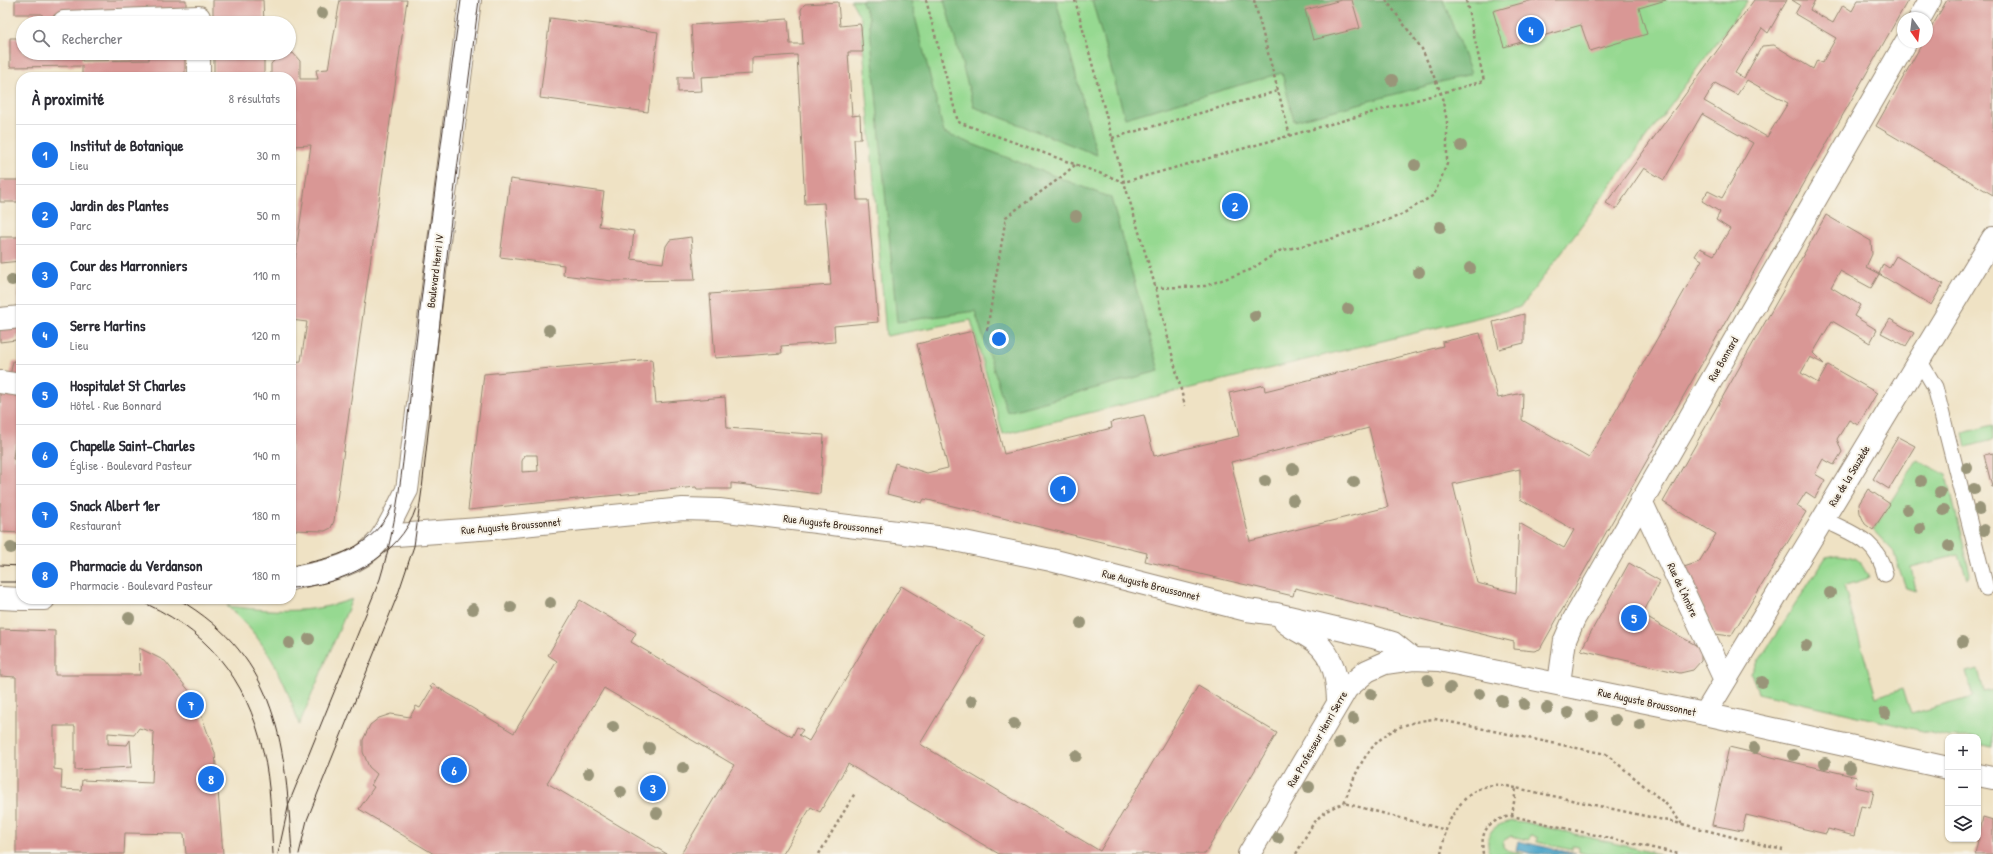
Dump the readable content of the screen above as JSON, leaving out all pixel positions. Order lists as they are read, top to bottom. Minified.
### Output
{"streets":{"street":["Boulevard Henri IV","Rue Bonnard","Rue de la Sauzède","Rue Auguste Broussonnet","Rue de l'Ambre","Rue Professeur Henri Serre"]},"crossings":[["Boulevard Henri IV","Rue Auguste Broussonnet"],["Rue Bonnard","Rue Auguste Broussonnet"],["Rue Bonnard","Rue de l'Ambre"],["Rue de la Sauzède","Rue Auguste Broussonnet"],["Rue de la Sauzède","Rue de l'Ambre"],["Rue Auguste Broussonnet","Rue Professeur Henri Serre"]],"north":"bottom","page":{"pins":["4","2","1","5","7","6","8","3"],"search":"Rechercher","heading":["À proximité","8 résultats"],"list":[{"mark":"1","name":"Institut de Botanique","note":"Lieu","value":"30 m"},{"mark":"2","name":"Jardin des Plantes","note":"Parc","value":"50 m"},{"mark":"3","name":"Cour des Marronniers","note":"Parc","value":"110 m"},{"mark":"4","name":"Serre Martins","note":"Lieu","value":"120 m"},{"mark":"5","name":"Hospitalet St Charles","note":"Hôtel · Rue Bonnard","value":"140 m"},{"mark":"6","name":"Chapelle Saint-Charles","note":"Église · Boulevard Pasteur","value":"140 m"},{"mark":"7","name":"Snack Albert 1er","note":"Restaurant","value":"180 m"},{"mark":"8","name":"Pharmacie du Verdanson","note":"Pharmacie · Boulevard Pasteur","value":"180 m"}],"map_buttons":["+","−"]}}
